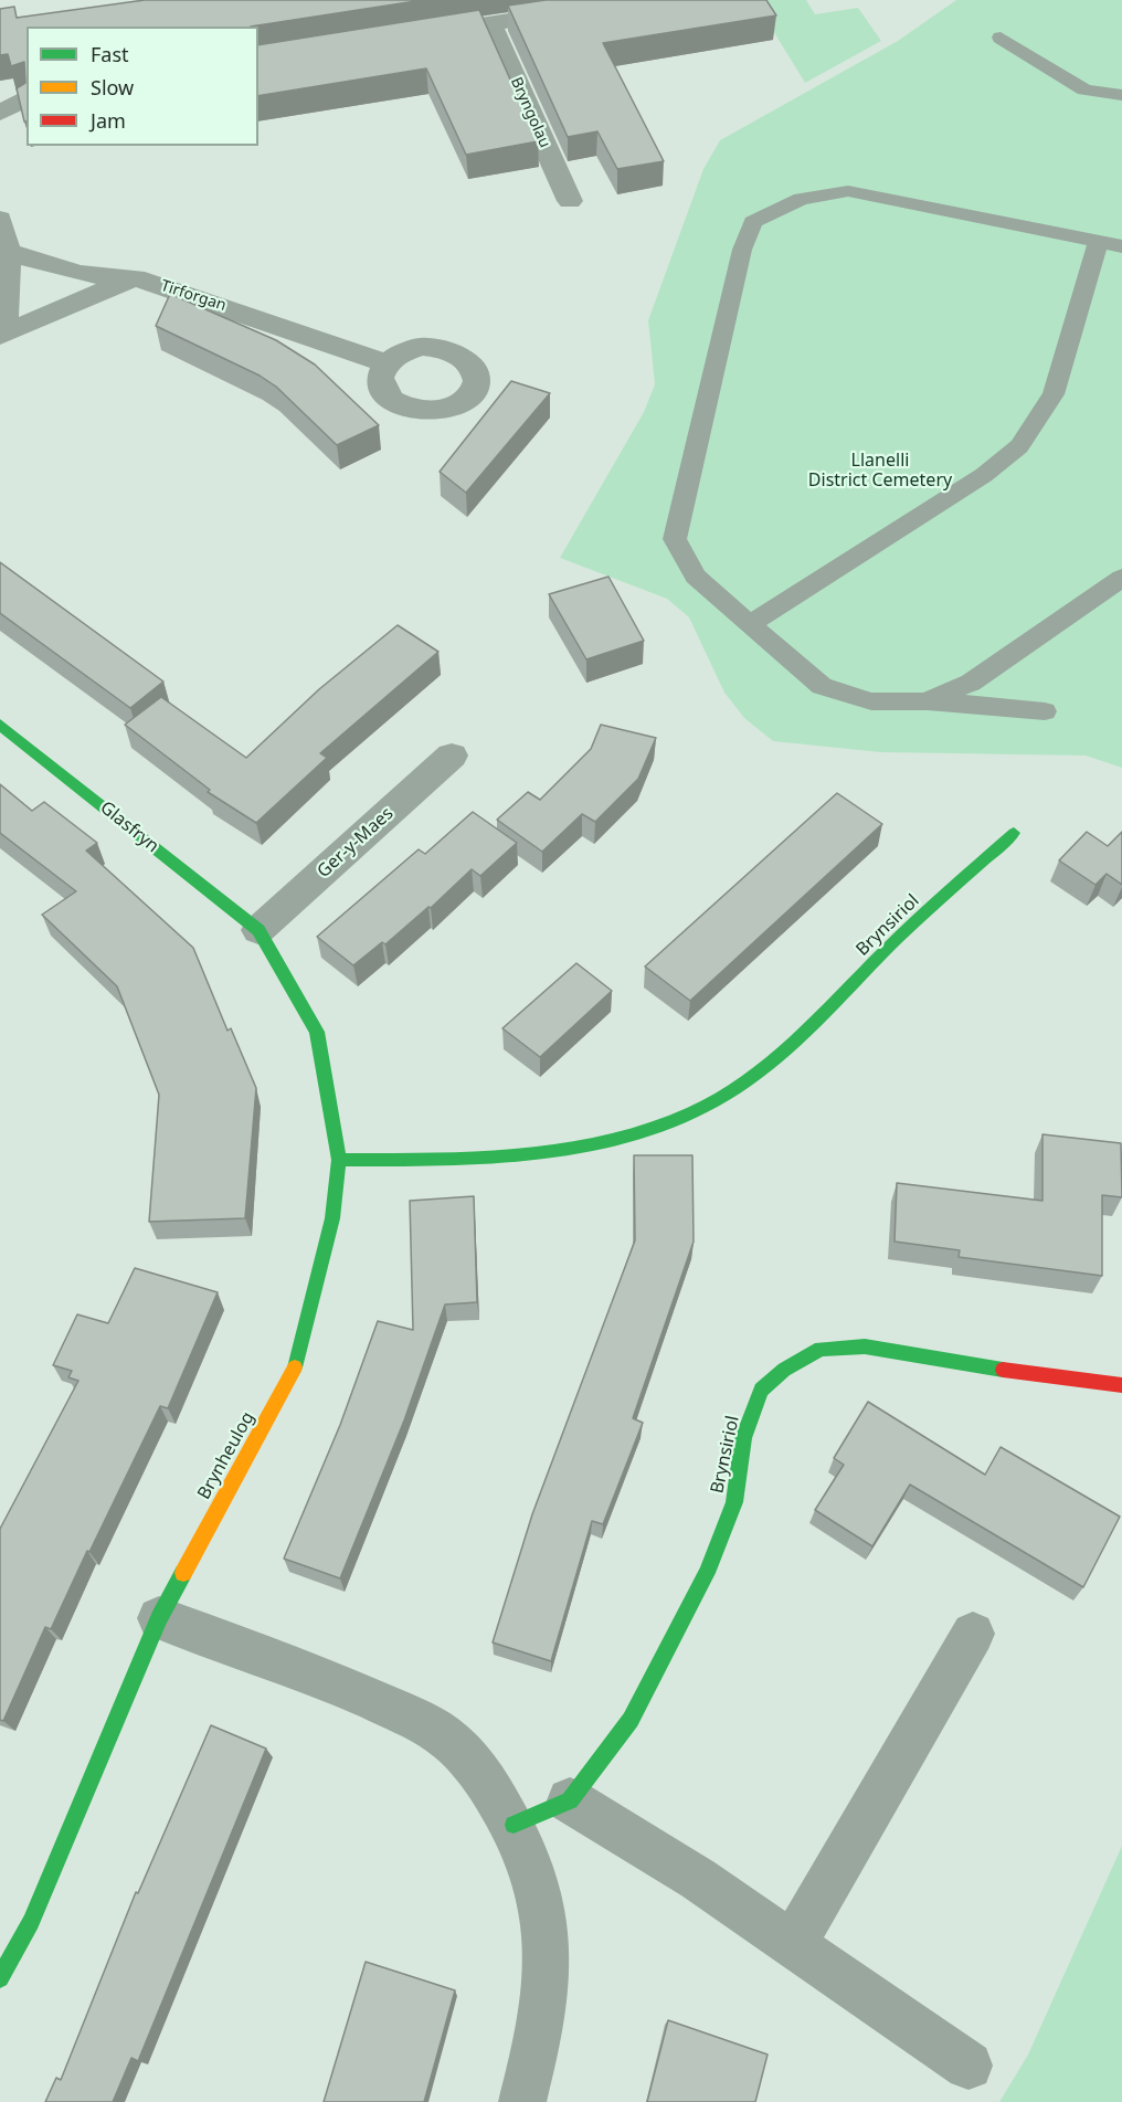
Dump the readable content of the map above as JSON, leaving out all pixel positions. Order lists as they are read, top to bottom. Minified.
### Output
{"streets":{"street":["Bryngolau","Tirforgan","Glasfryn","Ger-y-Maes","Brynsiriol","Brynheulog"]},"crossings":[["Glasfryn","Ger-y-Maes"],["Glasfryn","Brynheulog"],["Ger-y-Maes","Brynheulog"],["Brynsiriol","Brynheulog"]],"parks":["Llanelli District Cemetery"],"legend":["Fast","Slow","Jam"]}
